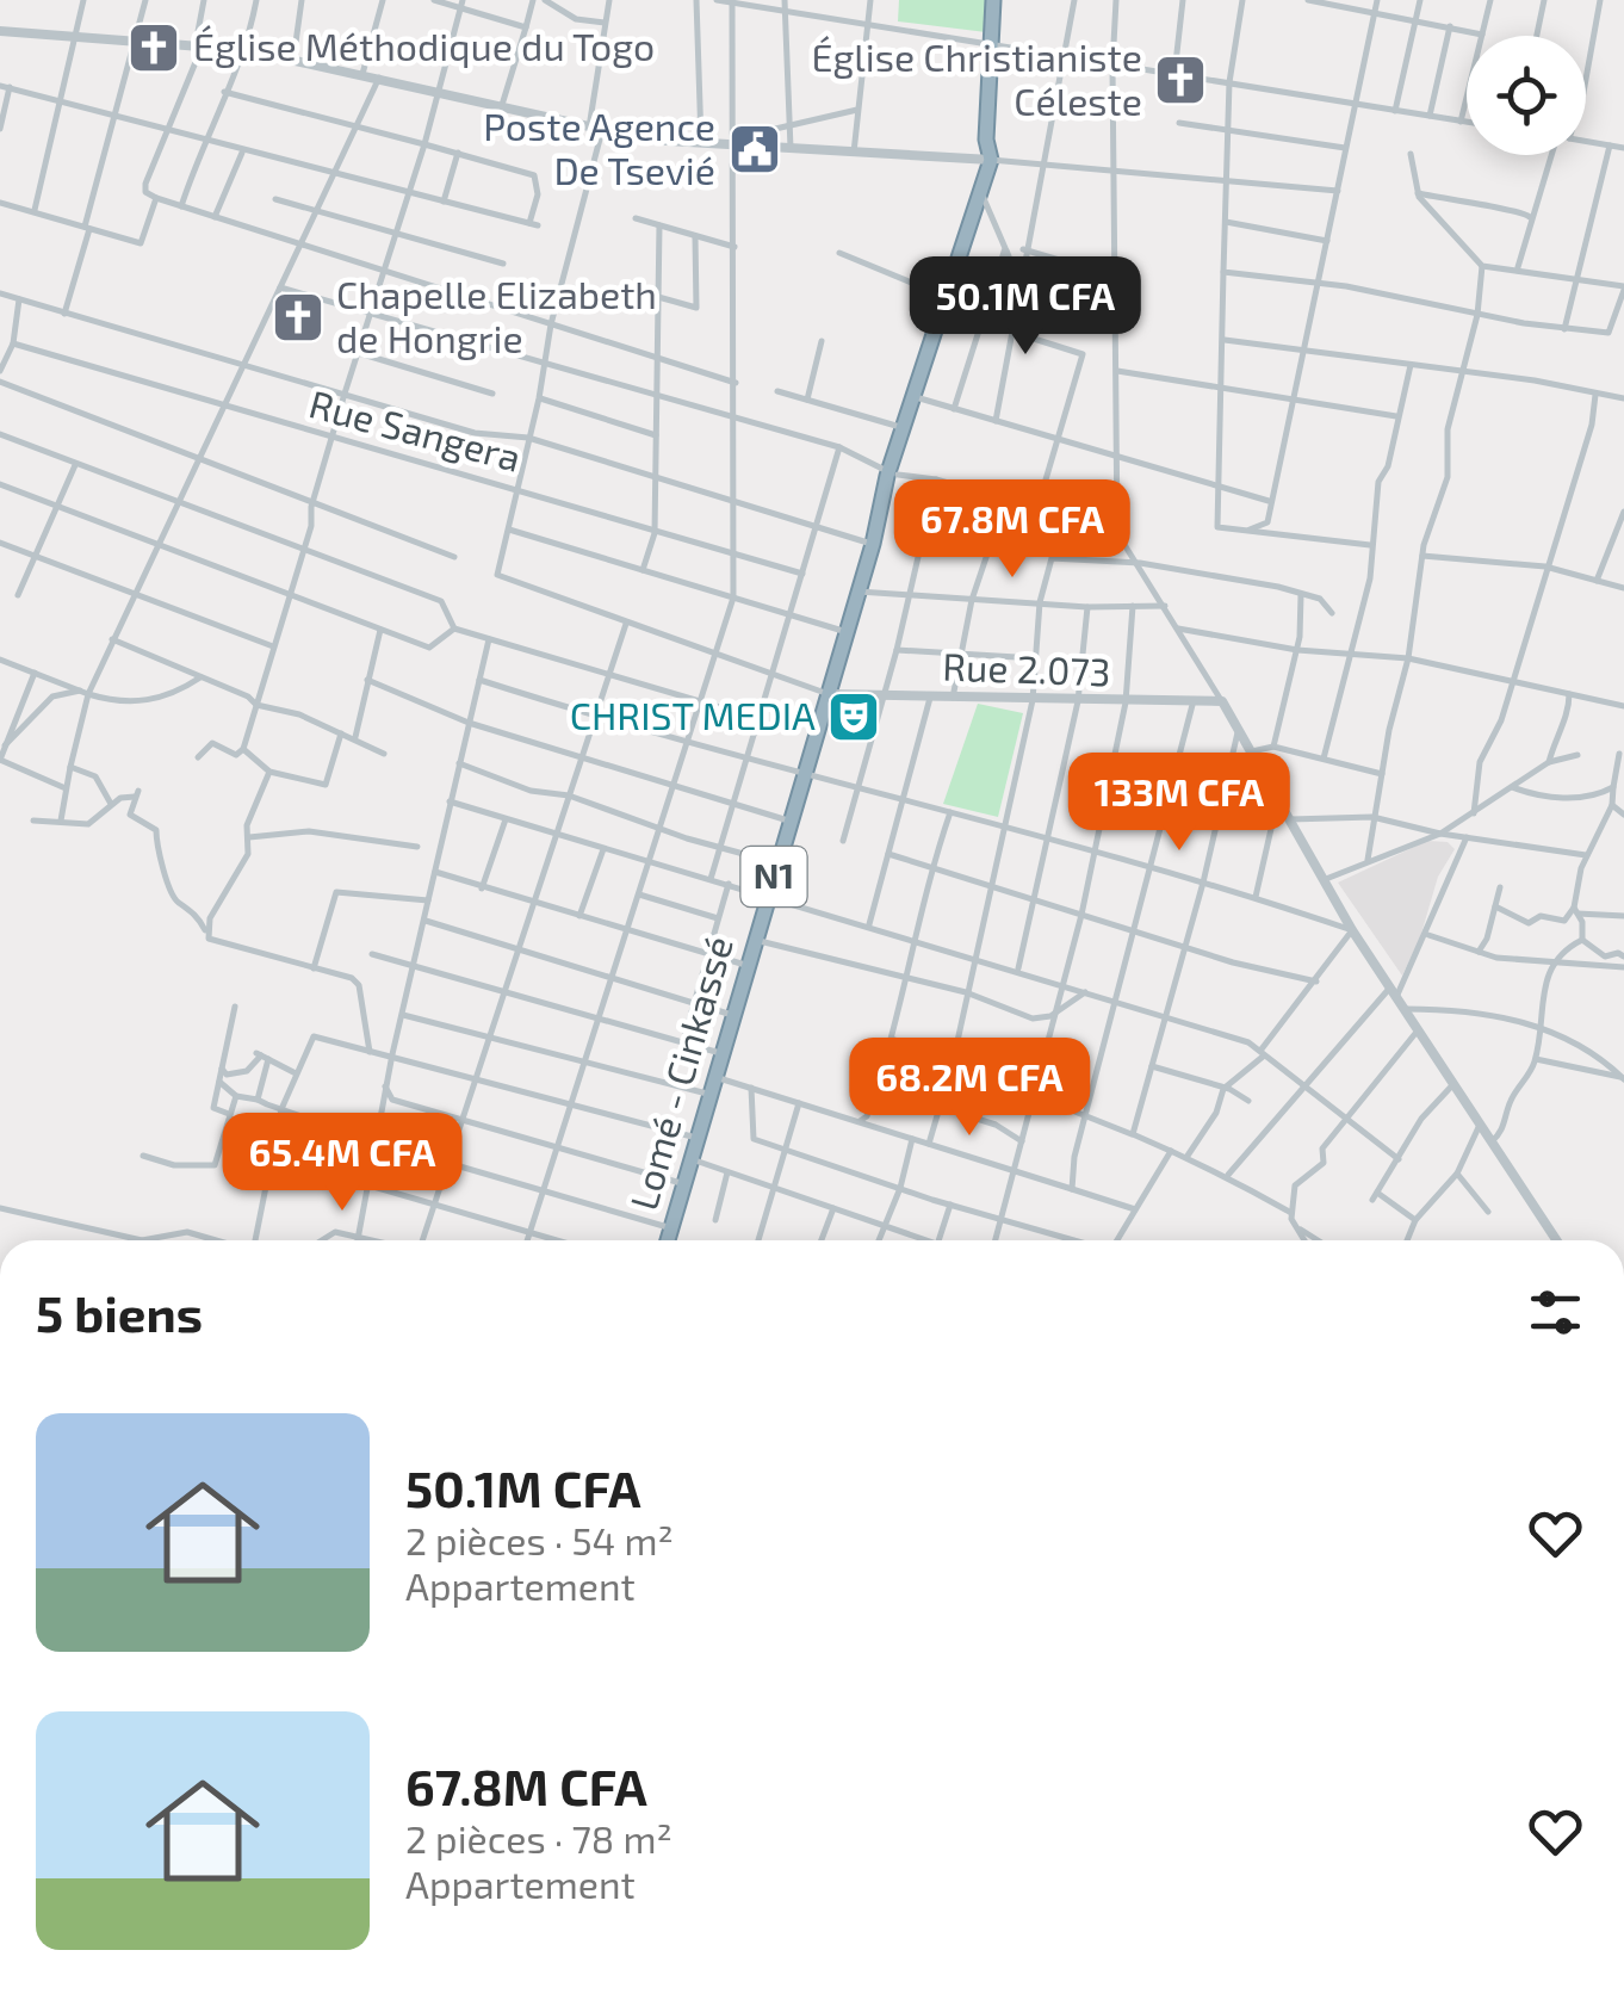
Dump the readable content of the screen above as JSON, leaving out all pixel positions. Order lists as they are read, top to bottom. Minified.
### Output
{"streets":{"highway":["N1","Lomé - Cinkassé"],"street":["Rue Sangera","Rue 2.073"]},"crossings":[["Rue 2.073","Lomé - Cinkassé"]],"places":{"church":["Église Méthodique du Togo","Église Christianiste Céleste","Chapelle Elizabeth de Hongrie"],"public building":["Poste Agence De Tsevié"],"theatre":["CHRIST MEDIA"]},"page":{"price":["50.1M CFA","67.8M CFA","133M CFA","68.2M CFA","65.4M CFA"],"heading":"5 biens","list":[{"name":"50.1M CFA","note":"2 pièces · 54 m² · Appartement"},{"name":"67.8M CFA","note":"2 pièces · 78 m² · Appartement"}]}}
